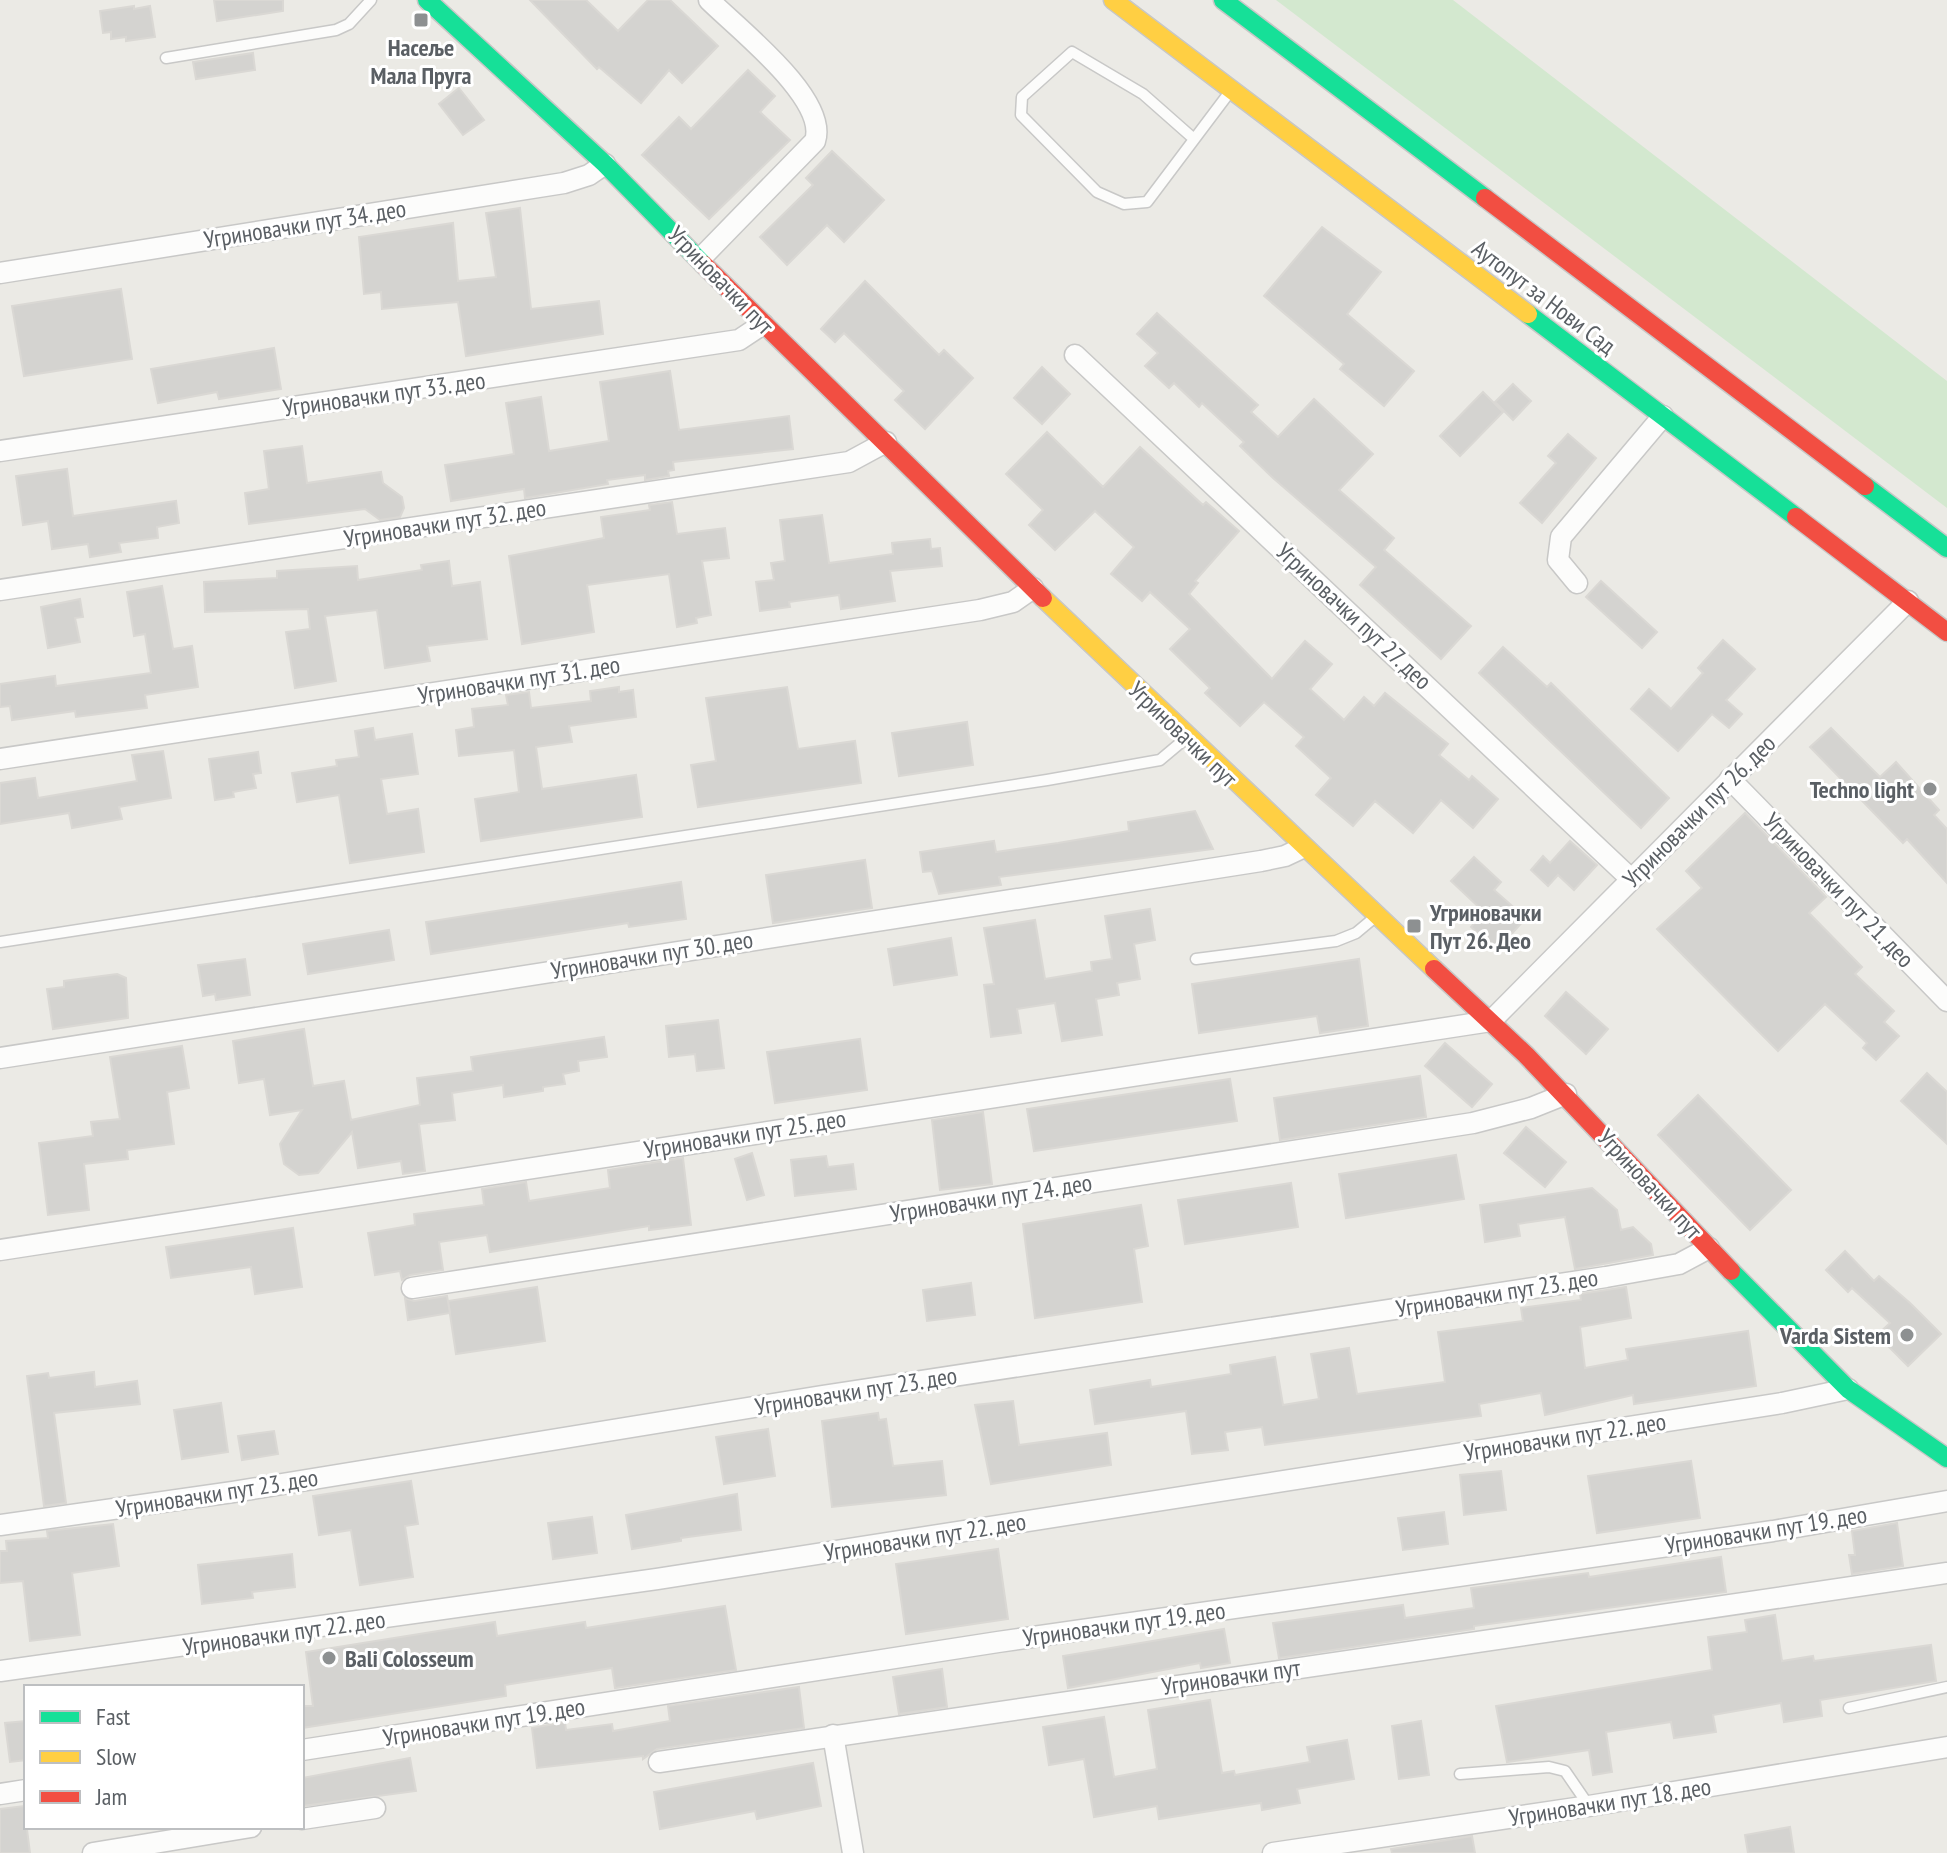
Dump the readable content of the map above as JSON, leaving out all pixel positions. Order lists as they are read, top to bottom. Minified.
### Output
{"streets":{"street":["Угриновачки пут 34. део","Угриновачки пут","Аутопут за Нови Сад","Угриновачки пут 33. део","Угриновачки пут 32. део","Угриновачки пут 27. део","Угриновачки пут 31. део","Угриновачки пут 26. део","Угриновачки пут 21. део","Угриновачки пут 30. део","Угриновачки пут 25. део","Угриновачки пут 24. део","Угриновачки пут 23. део","Угриновачки пут 22. део","Угриновачки пут 19. део","Угриновачки пут 18. део"]},"crossings":[["Угриновачки пут 34. део","Угриновачки пут"],["Угриновачки пут","Угриновачки пут 33. део"],["Угриновачки пут","Угриновачки пут 32. део"],["Угриновачки пут","Угриновачки пут 31. део"],["Угриновачки пут","Угриновачки пут 26. део"],["Угриновачки пут","Угриновачки пут 30. део"],["Угриновачки пут","Угриновачки пут 25. део"],["Угриновачки пут","Угриновачки пут 24. део"],["Угриновачки пут","Угриновачки пут 23. део"],["Угриновачки пут","Угриновачки пут 22. део"],["Аутопут за Нови Сад","Угриновачки пут 26. део"],["Угриновачки пут 27. део","Угриновачки пут 26. део"],["Угриновачки пут 26. део","Угриновачки пут 21. део"],["Угриновачки пут 26. део","Угриновачки пут 25. део"]],"places":{"transit":["Насеље Мала Пруга","Угриновачки Пут 26. Део"],"other":["Techno light","Varda Sistem","Bali Colosseum"]},"legend":["Fast","Slow","Jam"]}
